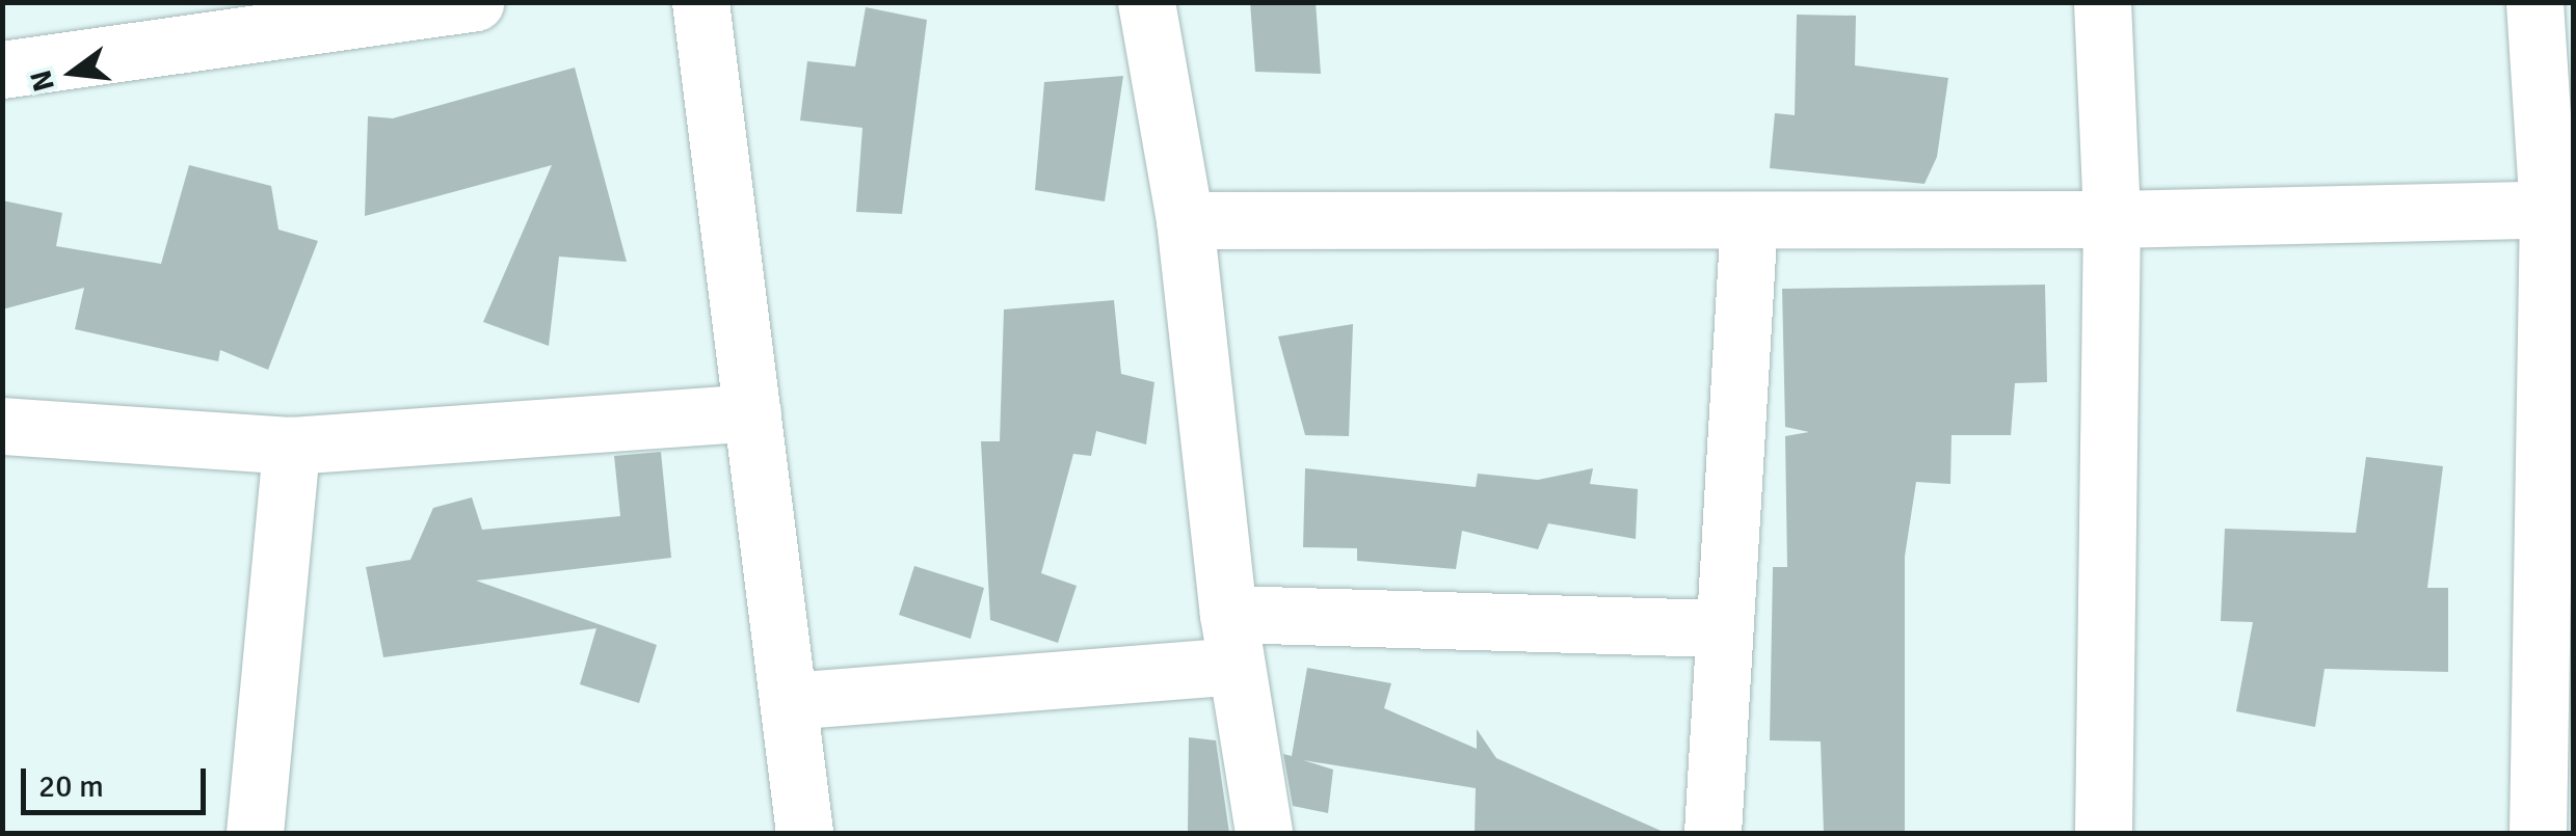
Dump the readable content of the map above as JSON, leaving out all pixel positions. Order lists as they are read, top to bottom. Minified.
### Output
{"scale_bar":"20 m","north":"left"}
